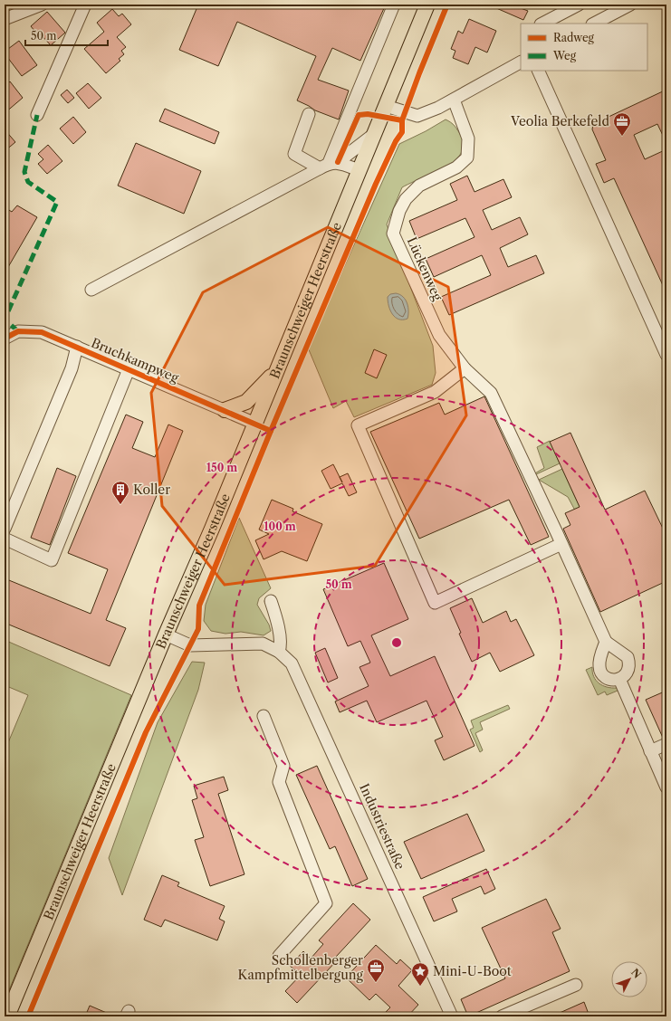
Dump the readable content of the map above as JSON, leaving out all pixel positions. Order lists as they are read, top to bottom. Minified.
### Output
{"streets":{"main road":["Braunschweiger Heerstraße"],"street":["Lückenweg","Bruchkampweg","Industriestraße"]},"crossings":[["Braunschweiger Heerstraße","Bruchkampweg"],["Braunschweiger Heerstraße","Industriestraße"]],"places":{"office":["Veolia Berkefeld","Schollenberger Kampfmittelbergung"],"building":["Koller"],"place":["Mini-U-Boot"]},"legend":["Radweg","Weg"],"scale_bar":"50 m","north":"top right","rings":["150 m","100 m","50 m"]}
